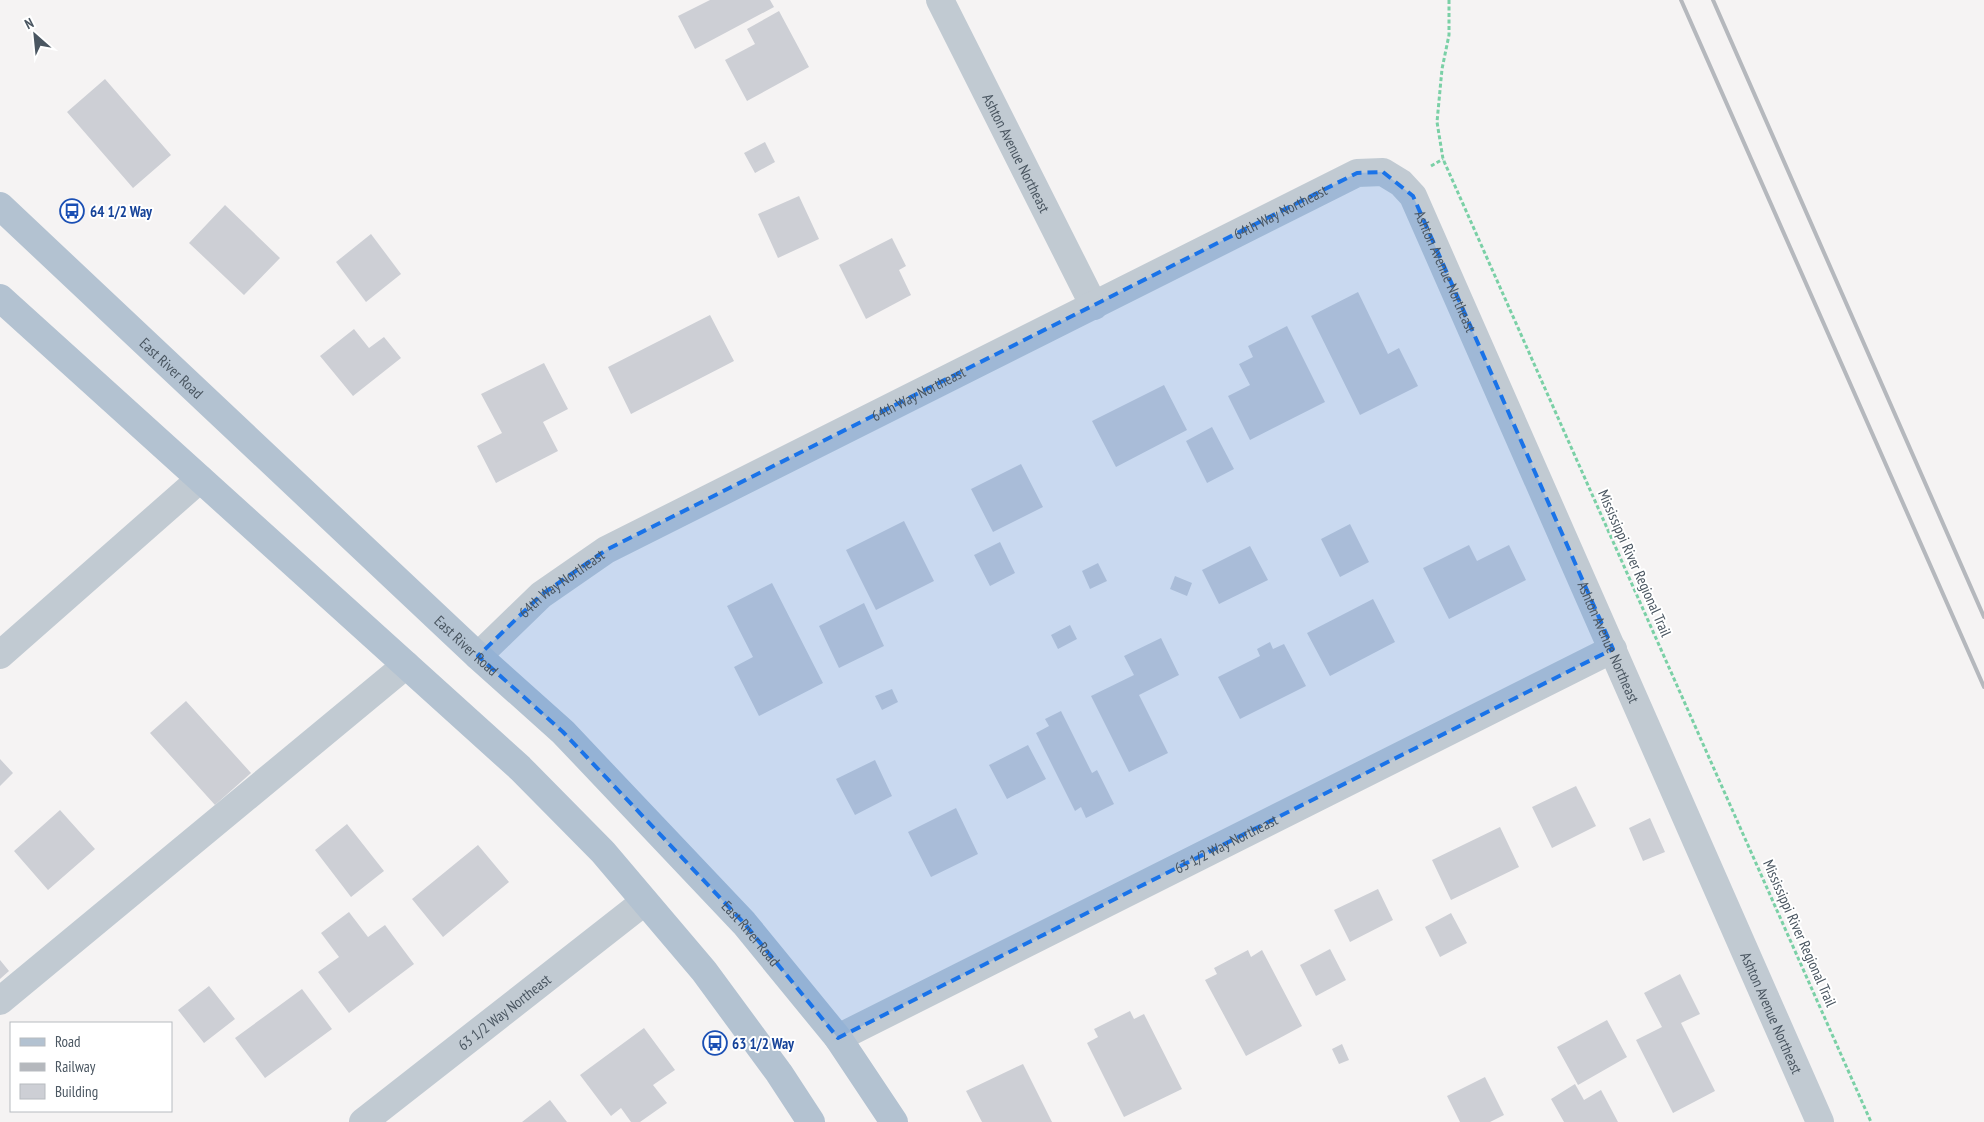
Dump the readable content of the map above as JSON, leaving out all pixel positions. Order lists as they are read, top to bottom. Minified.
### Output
{"streets":{"main road":["East River Road"],"street":["Ashton Avenue Northeast","64th Way Northeast","63 1/2 Way Northeast"],"path":["Mississippi River Regional Trail"]},"crossings":[["Ashton Avenue Northeast","64th Way Northeast"],["Ashton Avenue Northeast","63 1/2 Way Northeast"],["64th Way Northeast","East River Road"],["East River Road","63 1/2 Way Northeast"]],"places":{"bus stop":["64 1/2 Way","63 1/2 Way"]},"legend":["Road","Railway","Building"],"north":"top left"}
